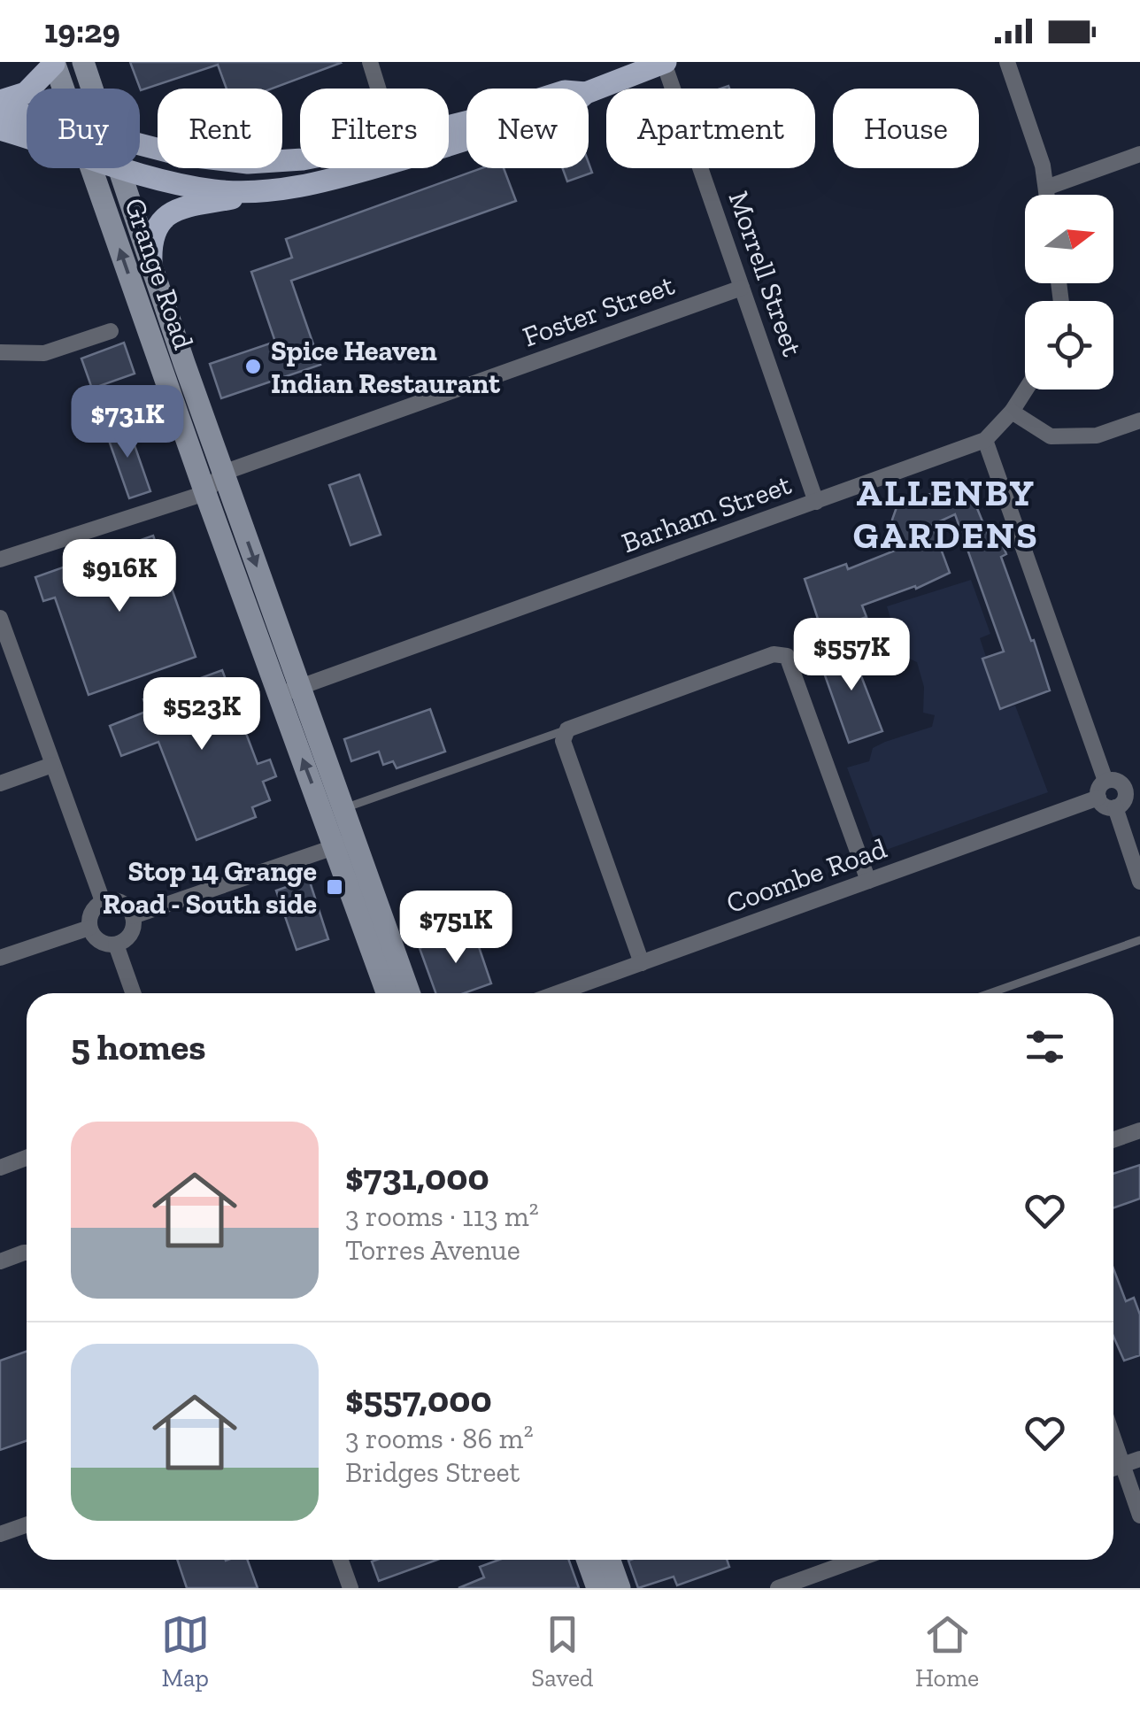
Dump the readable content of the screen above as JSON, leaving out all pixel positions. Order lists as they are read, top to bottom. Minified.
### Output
{"streets":{"main road":["Grange Road"],"street":["Morrell Street","Foster Street","Barham Street","Coombe Road"]},"crossings":[["Grange Road","Foster Street"],["Grange Road","Barham Street"],["Morrell Street","Foster Street"],["Morrell Street","Barham Street"]],"districts":["ALLENBY GARDENS"],"places":{"other":["Spice Heaven Indian Restaurant"],"transit":["Stop 14 Grange Road - South side"]},"north":"right","page":{"status":"19:29","chip":["Buy","Rent","Filters","New","Apartment","House"],"price":["$731K","$916K","$557K","$523K","$751K"],"heading":"5 homes","list":[{"name":"$731,000","note":"3 rooms · 113 m² · Torres Avenue"},{"name":"$557,000","note":"3 rooms · 86 m² · Bridges Street"}],"tabs":["Map","Saved","Home"]}}
